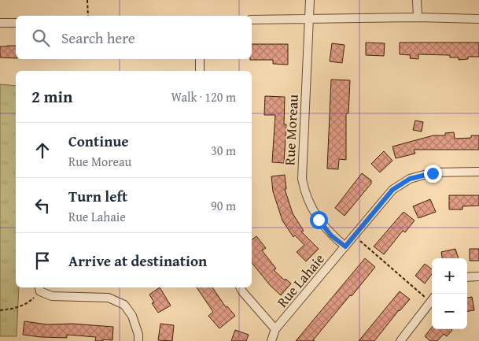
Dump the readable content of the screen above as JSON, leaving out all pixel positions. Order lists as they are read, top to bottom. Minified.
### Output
{"streets":{"street":["Rue Moreau","Rue Lahaie"]},"crossings":[["Rue Moreau","Rue Lahaie"]],"page":{"search":"Search here","heading":["2 min","Walk · 120 m"],"list":[["Continue","Rue Moreau","30 m"],["Turn left","Rue Lahaie","90 m"],"Arrive at destination"],"map_buttons":["+","−"]}}
